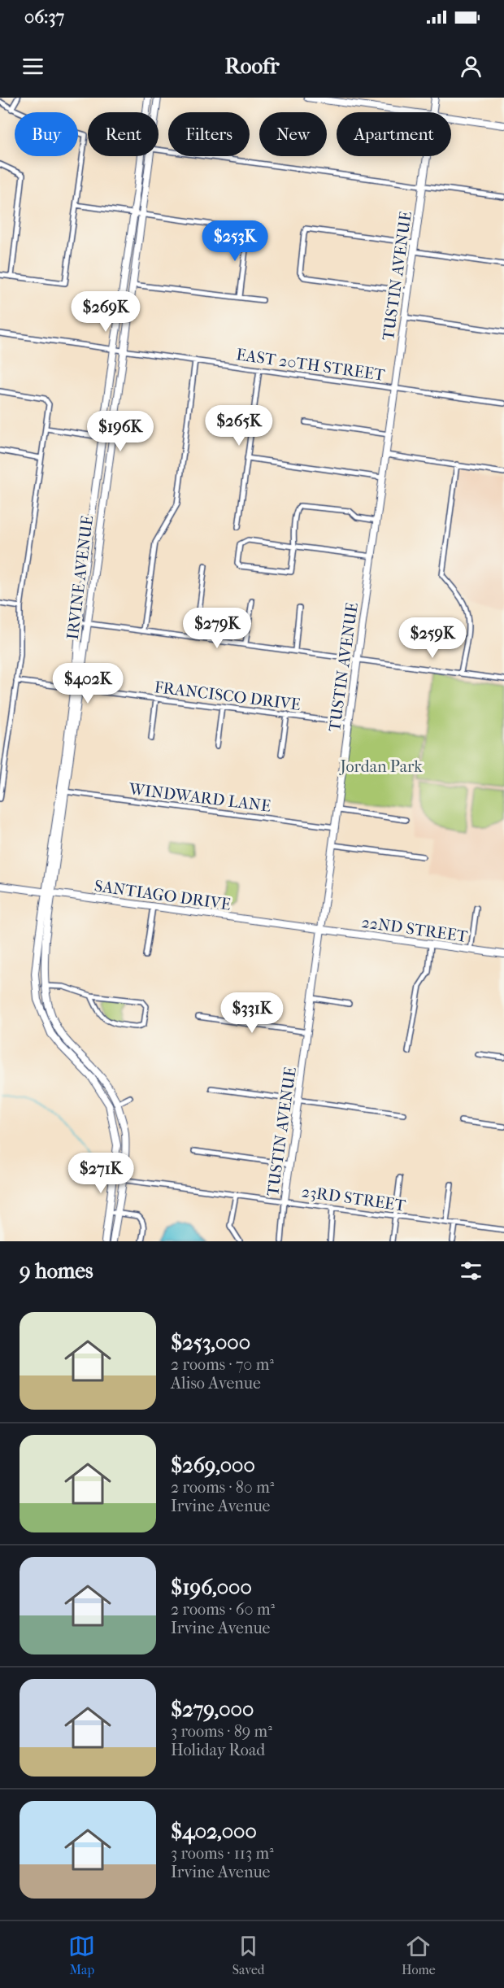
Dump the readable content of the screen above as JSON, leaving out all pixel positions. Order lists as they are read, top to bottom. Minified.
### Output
{"streets":{"main road":["TUSTIN AVENUE","IRVINE AVENUE","SANTIAGO DRIVE","22ND STREET"],"street":["EAST 20TH STREET","FRANCISCO DRIVE","WINDWARD LANE","23RD STREET"]},"crossings":[["TUSTIN AVENUE","EAST 20TH STREET"],["TUSTIN AVENUE","FRANCISCO DRIVE"],["TUSTIN AVENUE","WINDWARD LANE"],["TUSTIN AVENUE","SANTIAGO DRIVE"],["TUSTIN AVENUE","22ND STREET"],["TUSTIN AVENUE","23RD STREET"],["EAST 20TH STREET","IRVINE AVENUE"],["IRVINE AVENUE","FRANCISCO DRIVE"],["IRVINE AVENUE","WINDWARD LANE"],["IRVINE AVENUE","SANTIAGO DRIVE"],["IRVINE AVENUE","23RD STREET"],["SANTIAGO DRIVE","22ND STREET"]],"parks":["Jordan Park"],"page":{"status":"06:37","header":"Roofr","chip":["Buy","Rent","Filters","New","Apartment"],"price":["$253K","$269K","$265K","$196K","$279K","$259K","$402K","$331K","$271K"],"heading":"9 homes","list":[{"name":"$253,000","note":"2 rooms · 70 m² · Aliso Avenue"},{"name":"$269,000","note":"2 rooms · 80 m² · Irvine Avenue"},{"name":"$196,000","note":"2 rooms · 60 m² · Irvine Avenue"},{"name":"$279,000","note":"3 rooms · 89 m² · Holiday Road"},{"name":"$402,000","note":"3 rooms · 113 m² · Irvine Avenue"}],"tabs":["Map","Saved","Home"]}}
